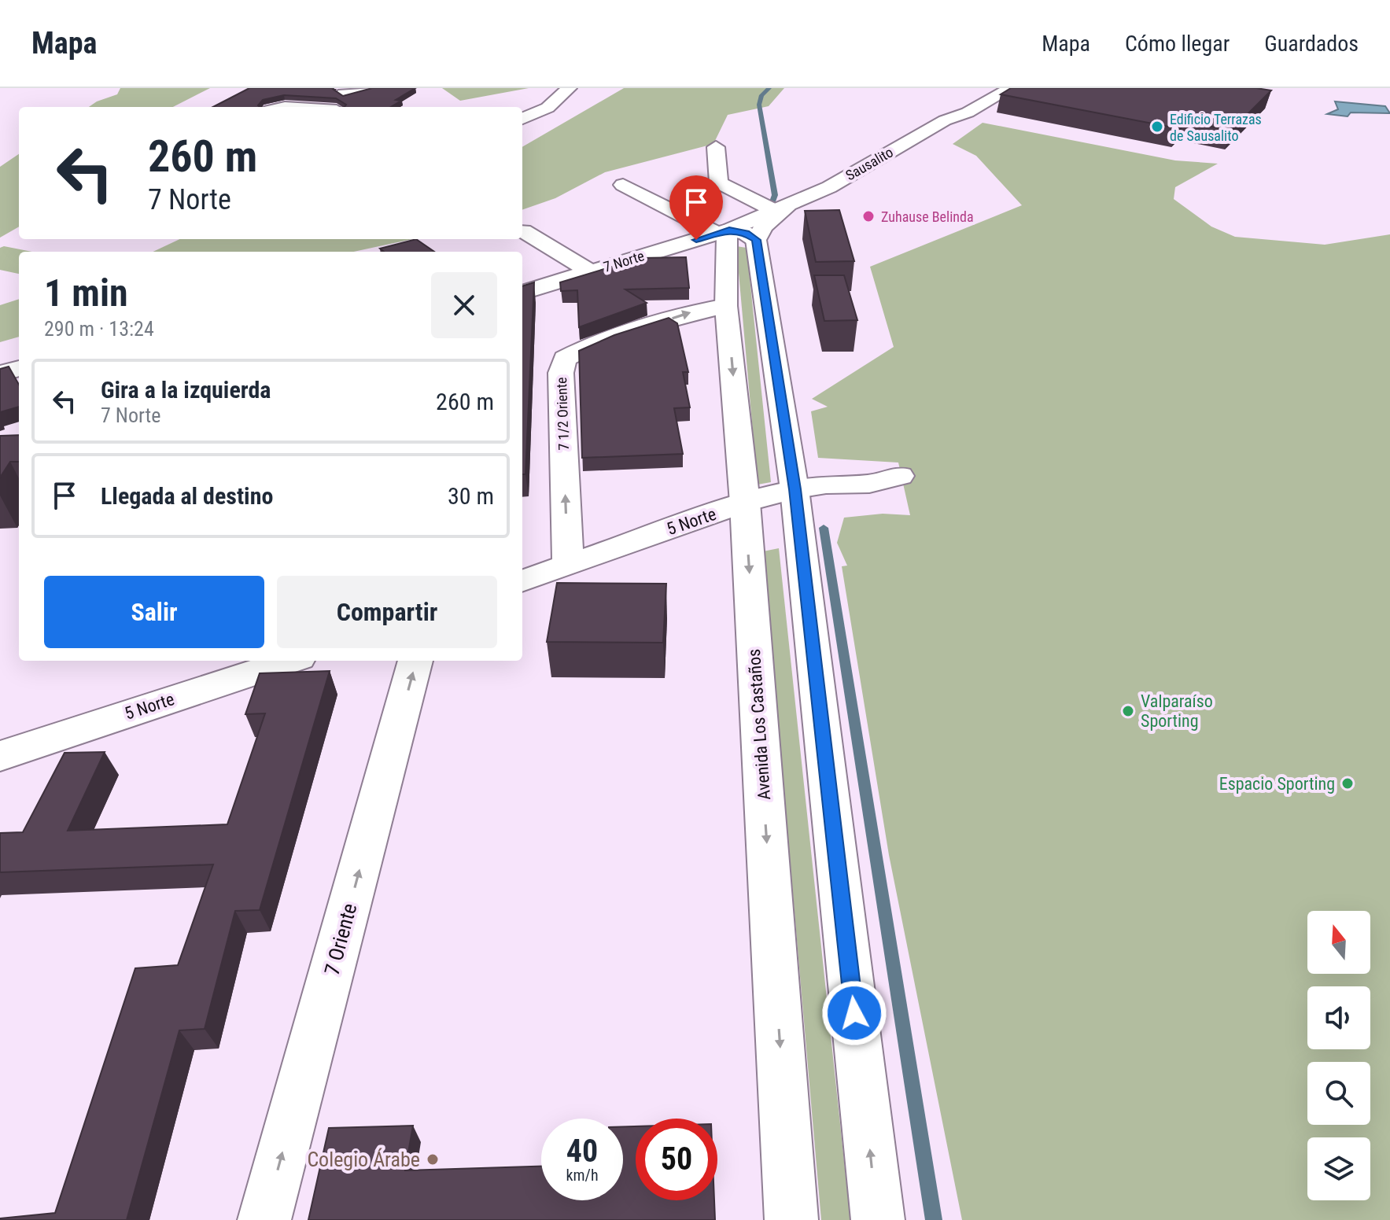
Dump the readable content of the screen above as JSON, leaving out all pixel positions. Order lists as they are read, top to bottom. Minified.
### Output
{"streets":{"main road":["Sausalito","7 Norte","7 1/2 Oriente","5 Norte","Avenida Los Castaños","7 Oriente"]},"crossings":[["Sausalito","7 Norte"],["Sausalito","Avenida Los Castaños"],["7 Norte","Avenida Los Castaños"],["7 1/2 Oriente","5 Norte"],["7 1/2 Oriente","Avenida Los Castaños"],["5 Norte","Avenida Los Castaños"]],"one_way":["7 1/2 Oriente","7 Oriente"],"places":["Edificio Terrazas de Sausalito","Zuhause Belinda","Valparaíso Sporting","Espacio Sporting","Colegio Árabe"],"north":"top","page":{"header":"Mapa","nav":["Mapa","Cómo llegar","Guardados"],"turn":["260 m","7 Norte"],"heading":["1 min","290 m · 13:24"],"list":[{"name":"Gira a la izquierda","note":"7 Norte","value":"260 m"},{"name":"Llegada al destino","value":"30 m"}],"buttons":["Salir","Compartir"],"speed":"40 km/h","limit":"50"}}
